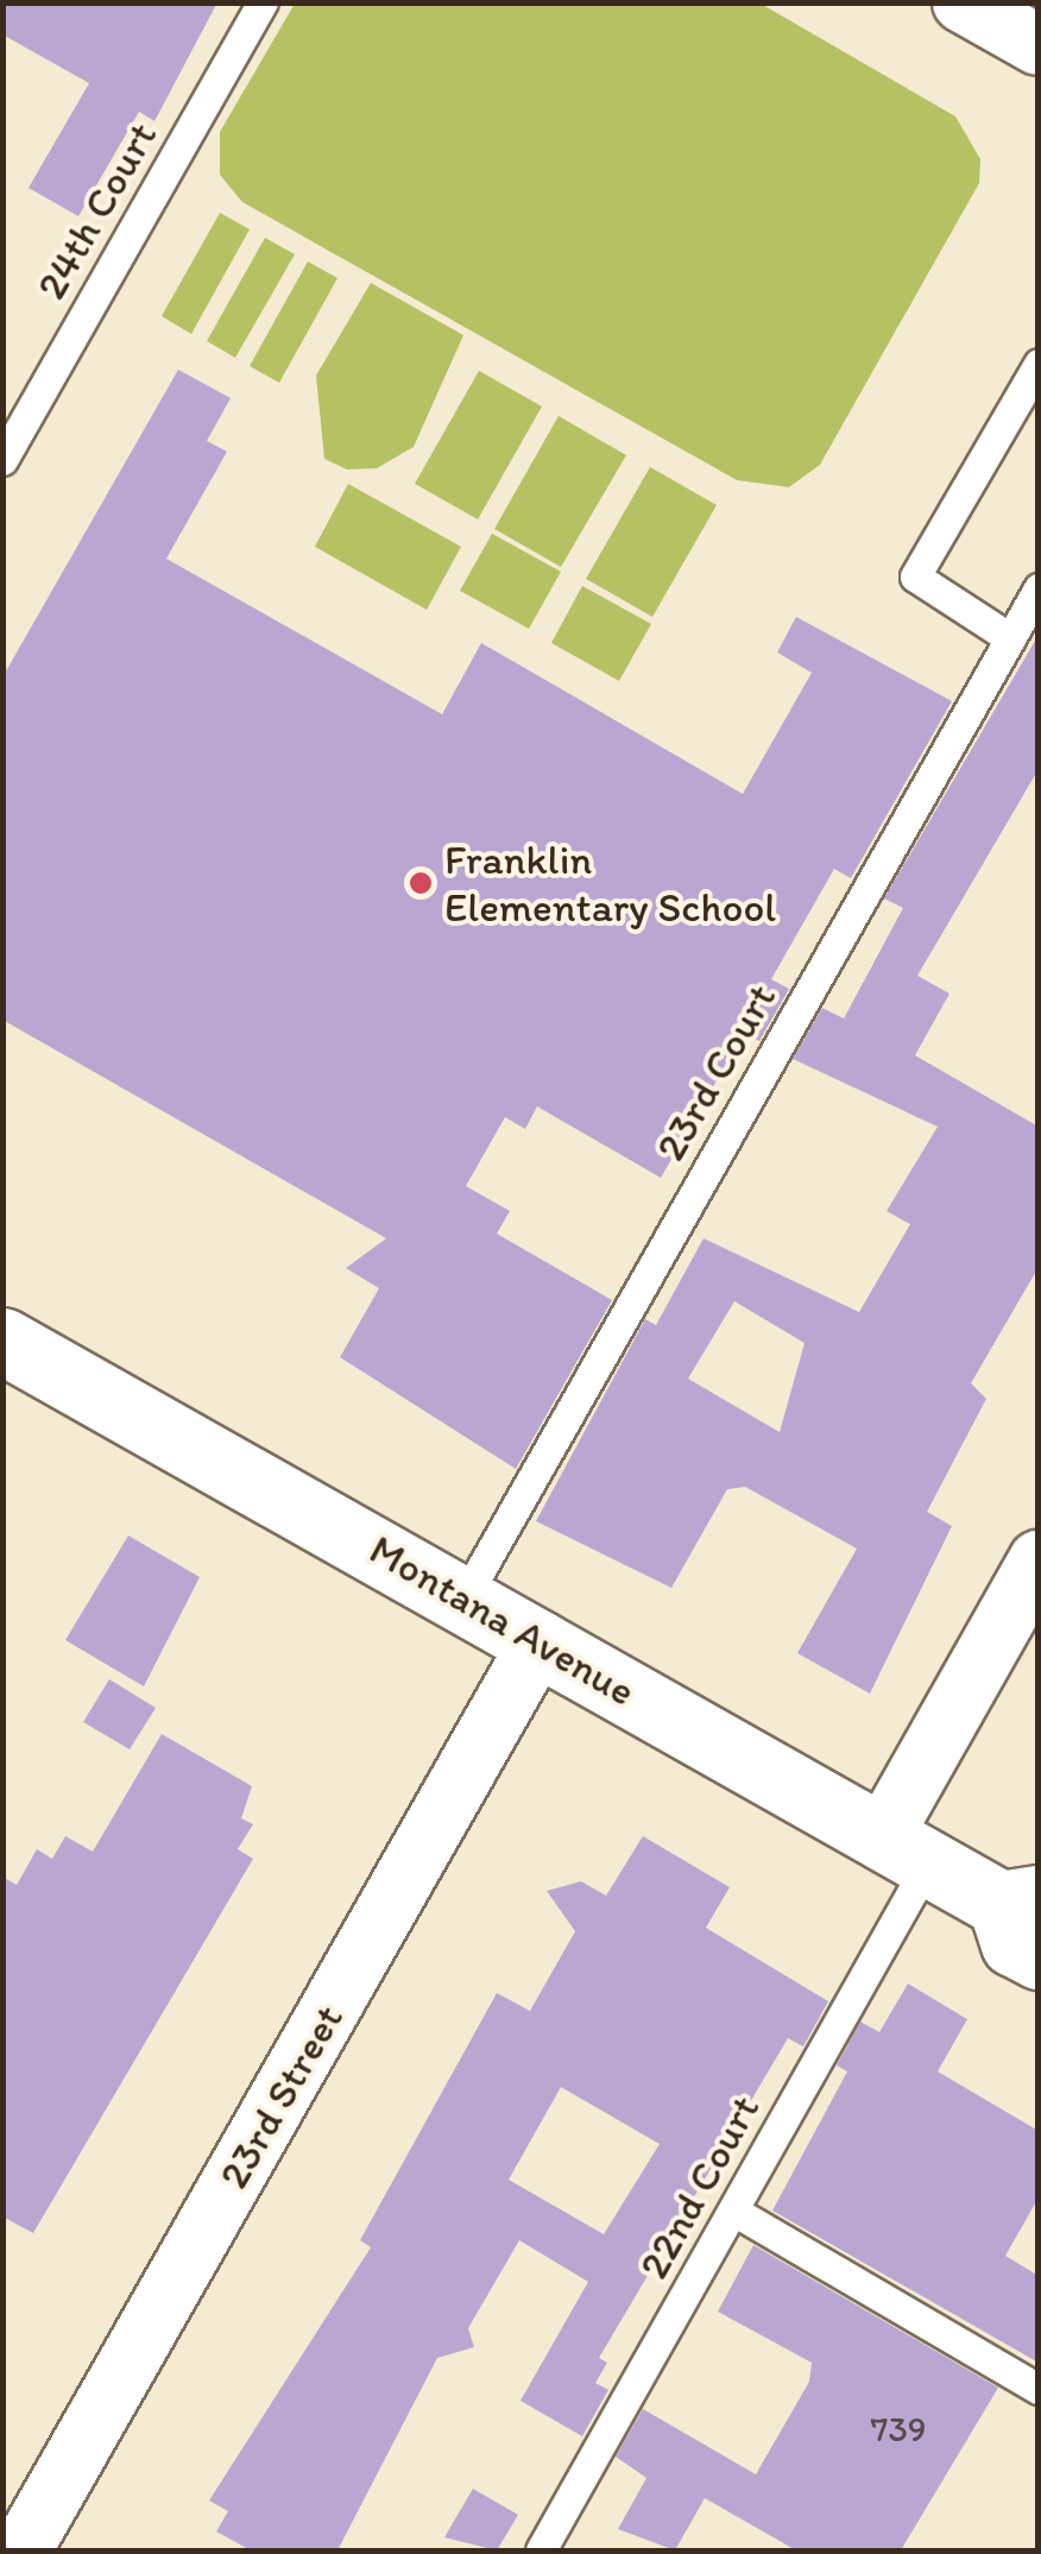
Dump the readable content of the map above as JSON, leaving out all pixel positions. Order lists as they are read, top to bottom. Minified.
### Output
{"streets":{"street":["Montana Avenue","23rd Street"],"lane":["24th Court","23rd Court","22nd Court"]},"crossings":[["23rd Court","Montana Avenue"],["Montana Avenue","23rd Street"],["Montana Avenue","22nd Court"]],"places":["Franklin Elementary School"],"house_numbers":["739"]}
